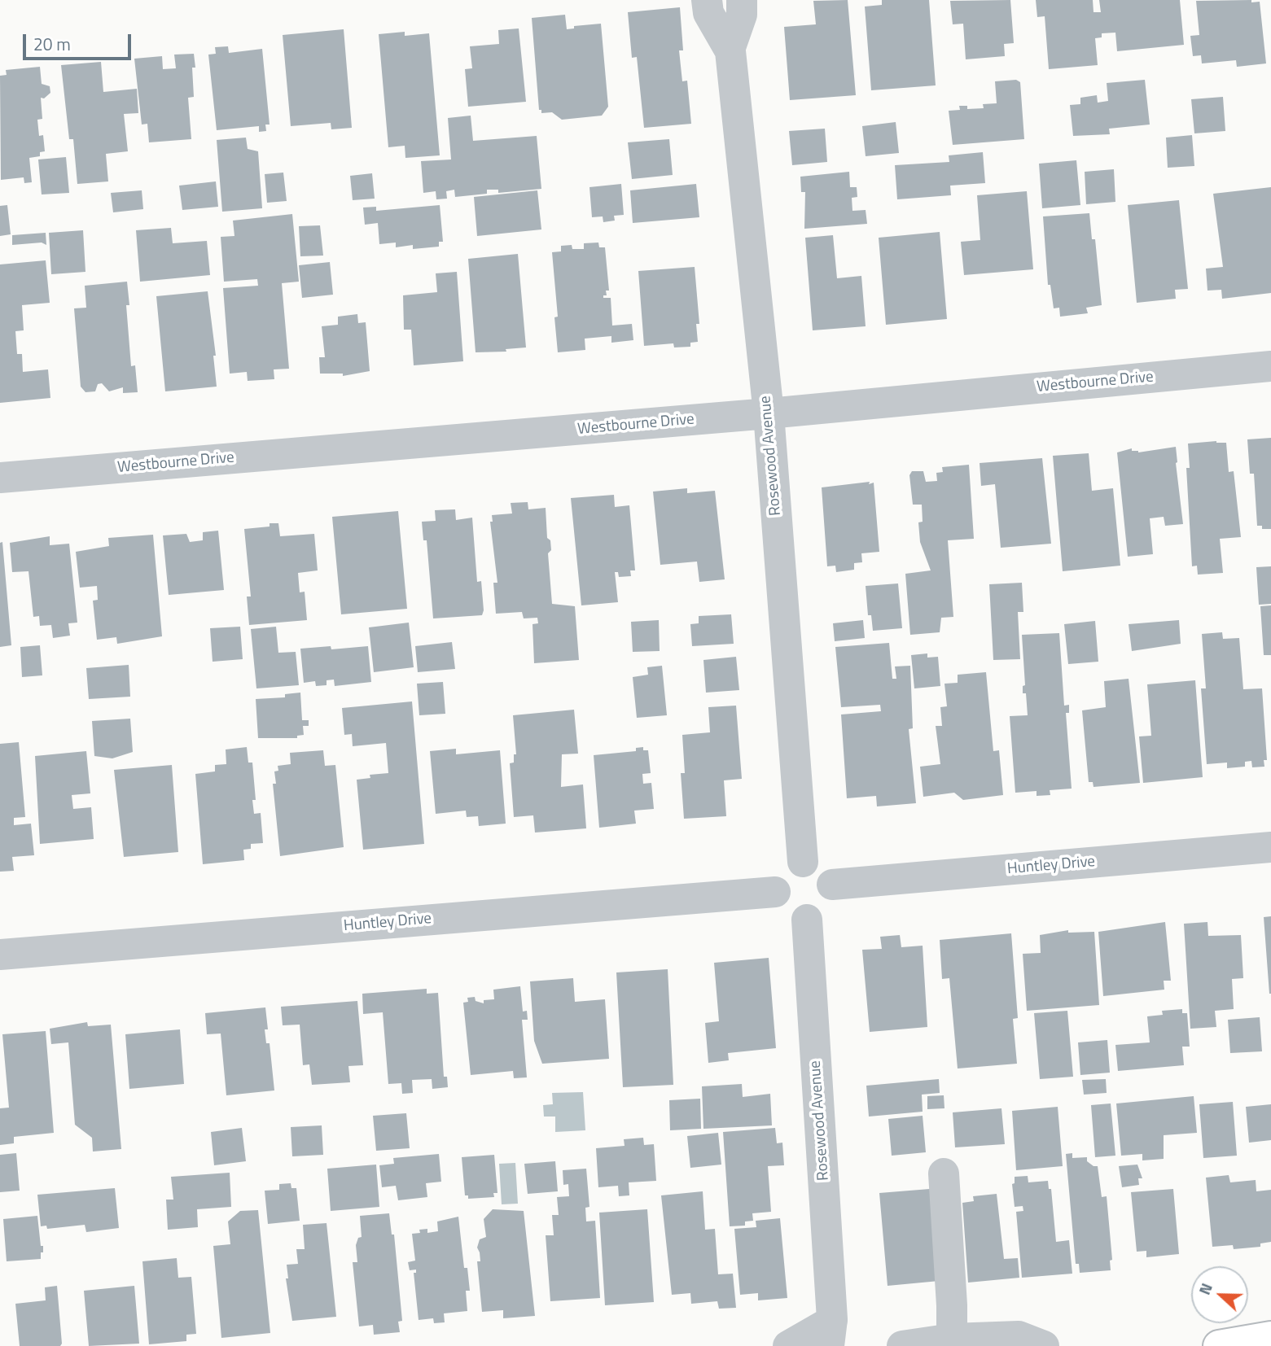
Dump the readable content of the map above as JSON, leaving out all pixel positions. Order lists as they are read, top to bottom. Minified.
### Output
{"streets":{"street":["Westbourne Drive","Rosewood Avenue","Huntley Drive"]},"crossings":[["Westbourne Drive","Rosewood Avenue"],["Rosewood Avenue","Huntley Drive"]],"scale_bar":"20 m","north":"left"}
